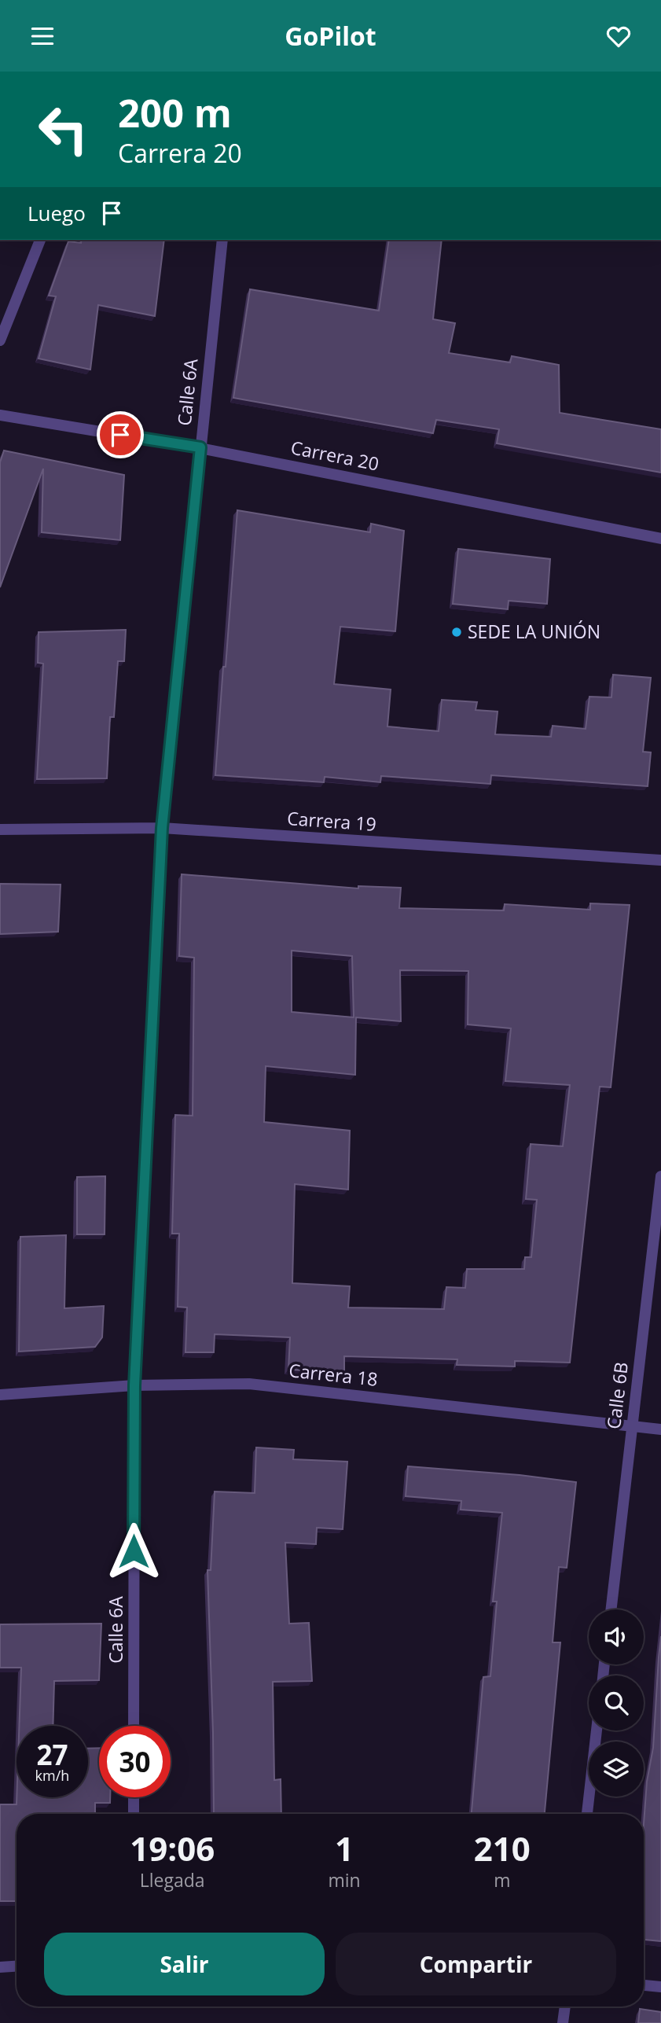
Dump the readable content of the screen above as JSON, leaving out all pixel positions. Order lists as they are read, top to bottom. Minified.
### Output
{"streets":{"street":["Calle 6A","Carrera 20","Carrera 19","Carrera 18","Calle 6B"]},"crossings":[["Calle 6A","Carrera 20"],["Calle 6A","Carrera 19"],["Calle 6A","Carrera 18"],["Carrera 18","Calle 6B"]],"places":["SEDE LA UNIÓN"],"page":{"header":"GoPilot","turn":["200 m","Carrera 20"],"then":"Luego","speed":"27 km/h","limit":"30","eta":["19:06","Llegada","1","min","210","m"],"buttons":["Salir","Compartir"]}}
